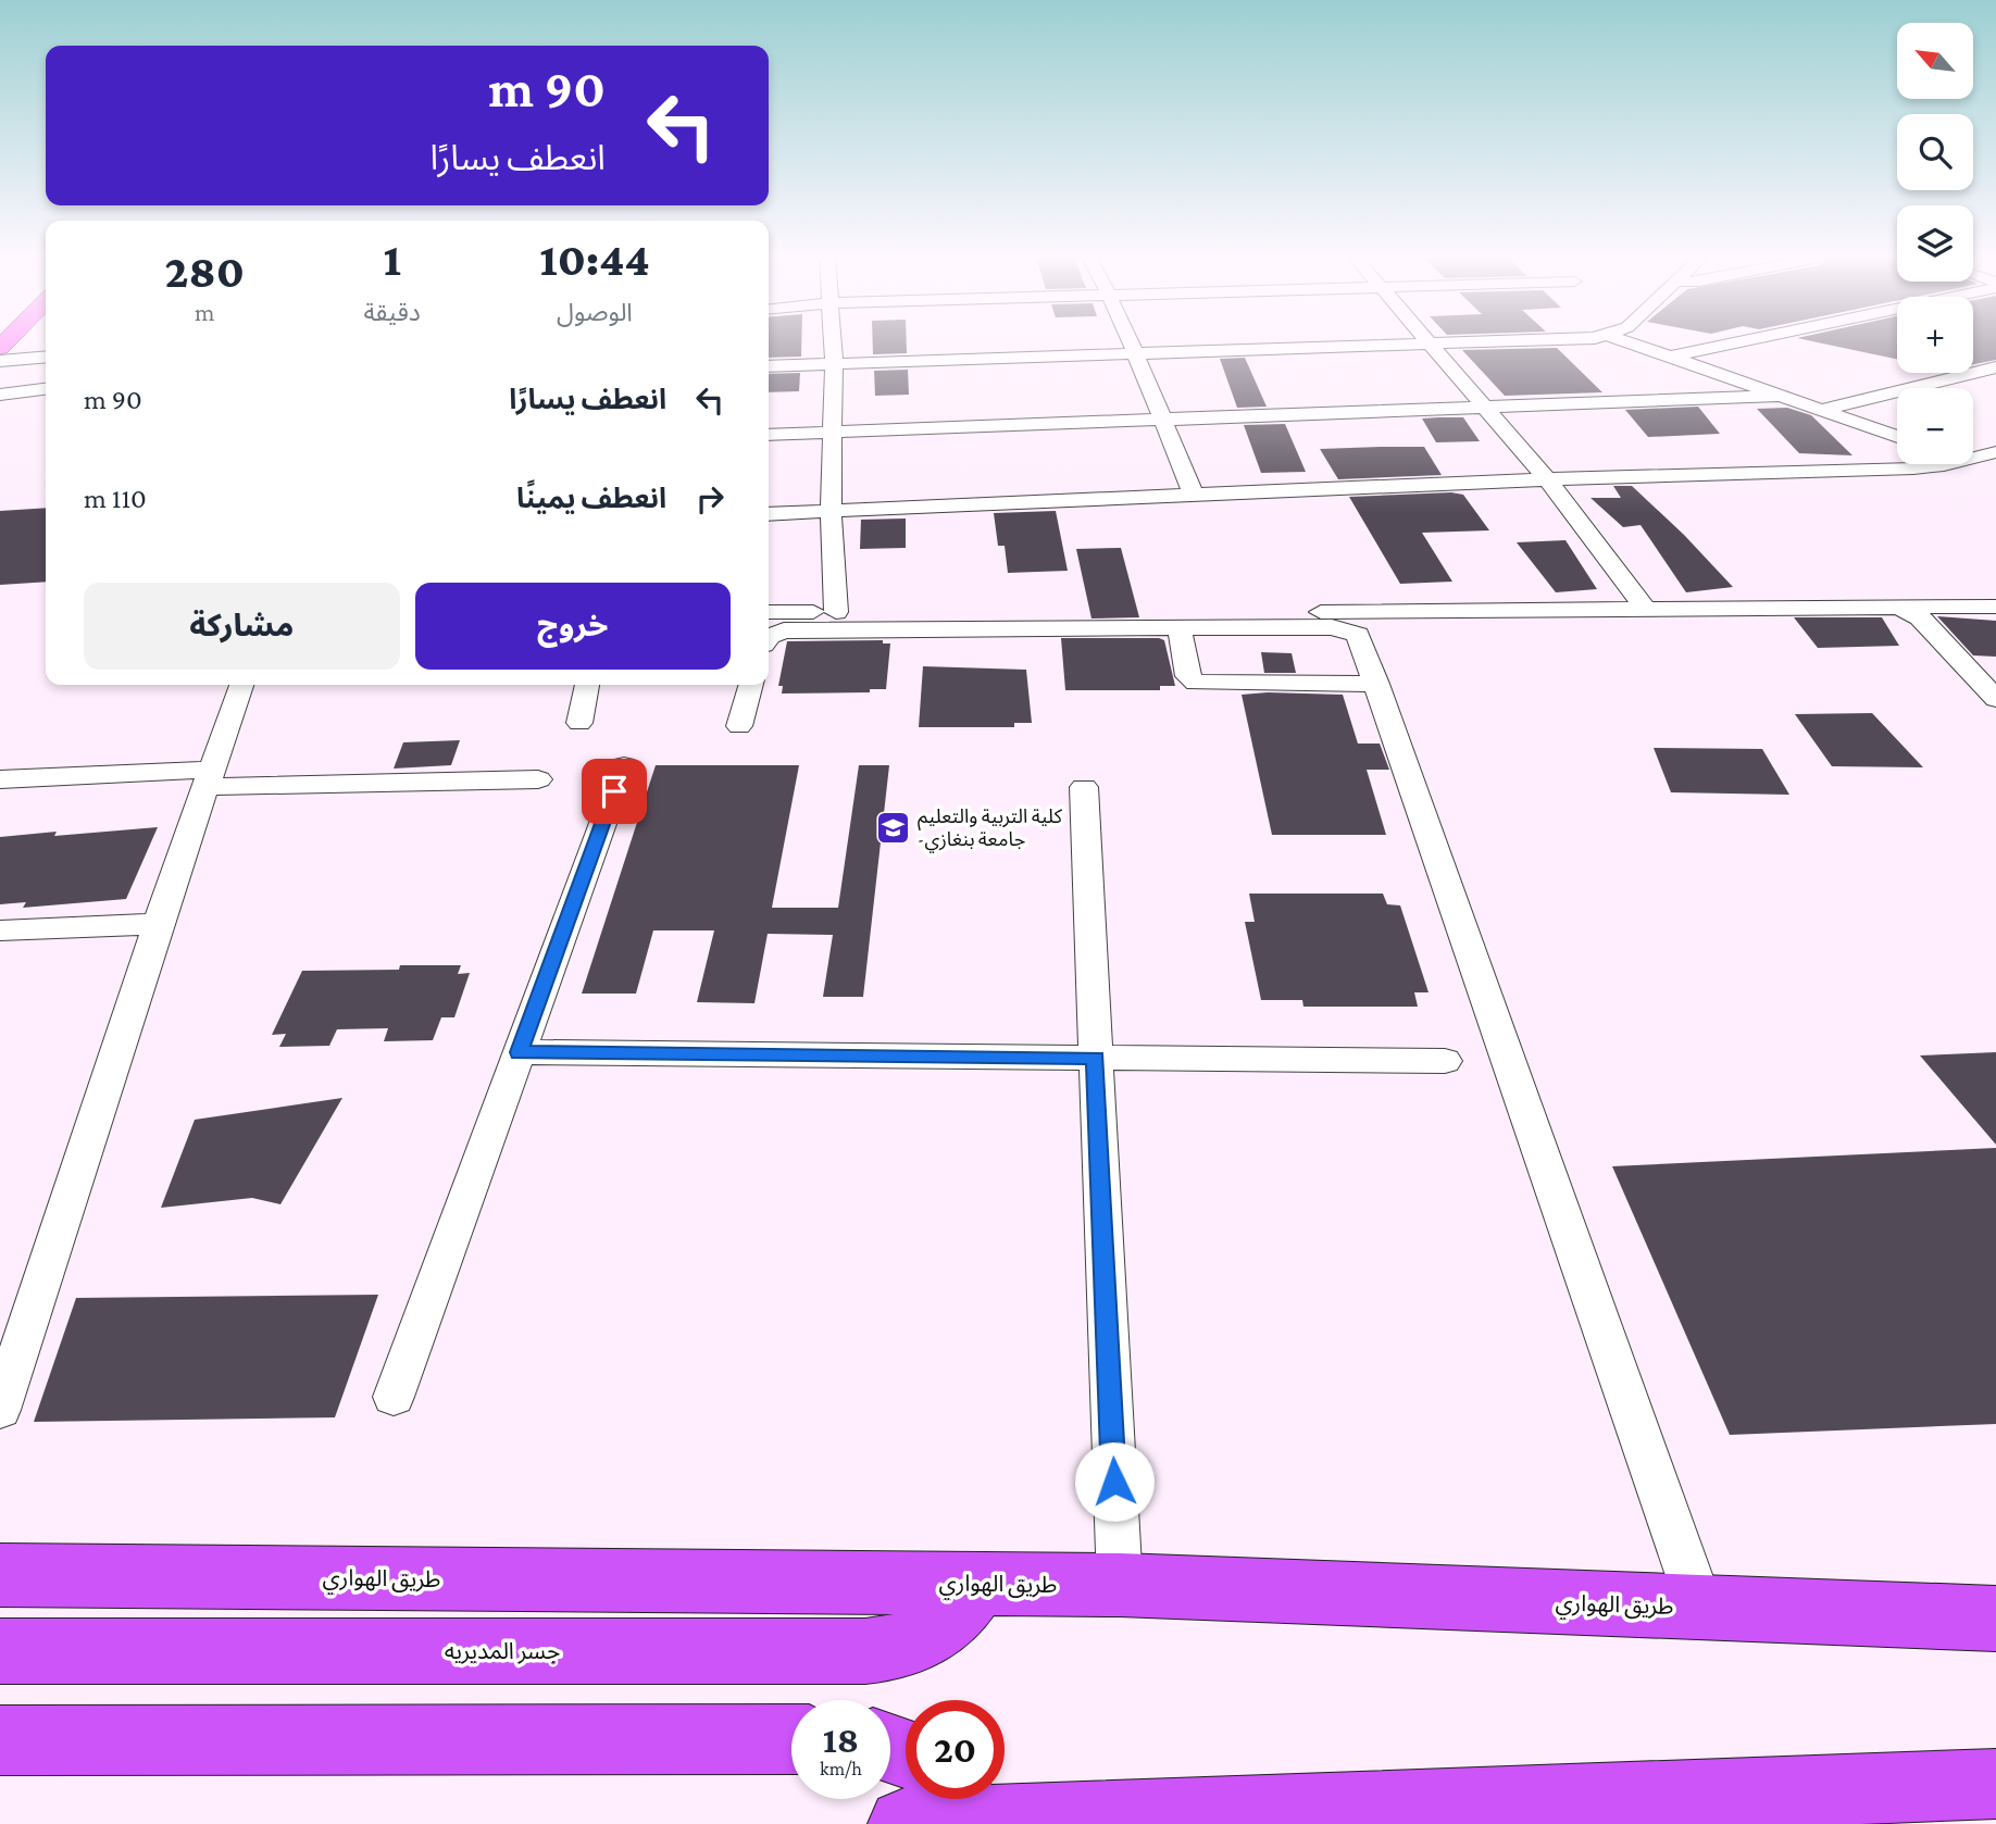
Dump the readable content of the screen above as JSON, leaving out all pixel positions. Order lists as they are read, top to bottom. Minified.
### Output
{"streets":{"highway":["طريق الهواري","جسر المديريه"]},"crossings":[["طريق الهواري","جسر المديريه"]],"places":{"school or university":["كلية التربية والتعليم -جامعة بنغازي"]},"north":"top left","page":{"map_buttons":["+","−"],"turn":["90 m","انعطف يسارًا"],"eta":["10:44","الوصول","1","دقيقة","280","m"],"list":[{"name":"انعطف يسارًا","value":"90 m"},{"name":"انعطف يمينًا","value":"110 m"}],"buttons":["خروج","مشاركة"],"speed":"18 km/h","limit":"20"}}
